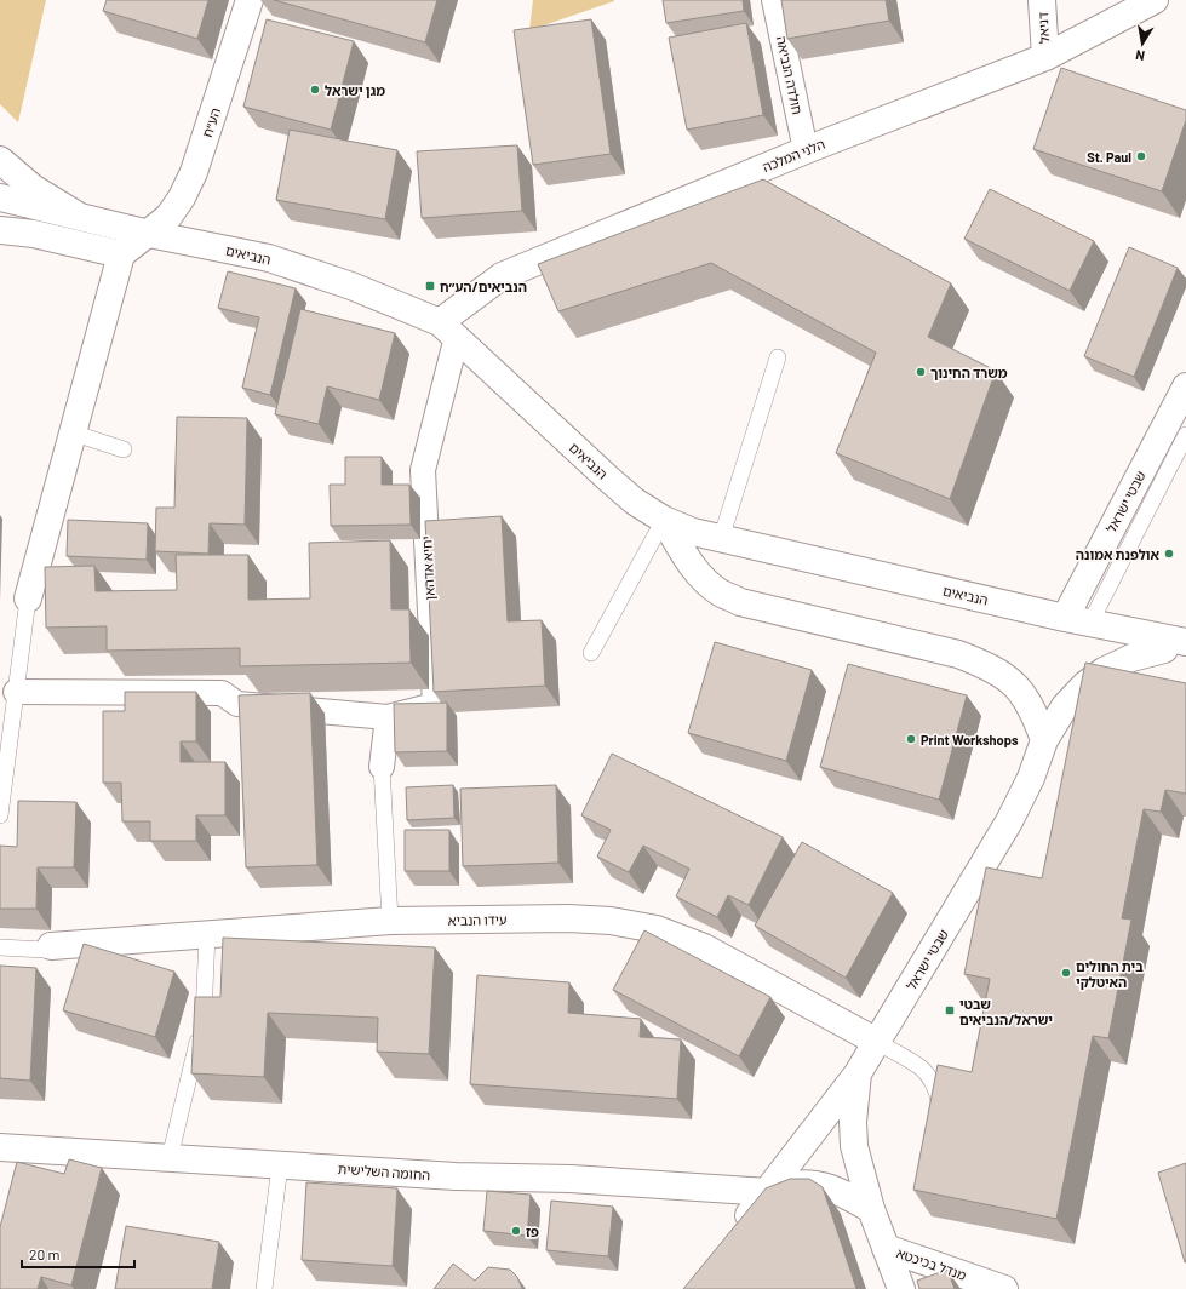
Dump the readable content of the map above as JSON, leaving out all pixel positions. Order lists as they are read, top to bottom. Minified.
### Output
{"streets":{"main road":["דניאל","הע״ח","הלני המלכה","הנביאים","שבטי ישראל","עידו הנביא","החומה השלישית","מנדל בכיכטא"],"street":["חולדה הנביאה","יחיא אדהאן"]},"crossings":[["דניאל","הלני המלכה"],["חולדה הנביאה","הלני המלכה"],["הע״ח","הנביאים"],["הלני המלכה","הנביאים"],["הלני המלכה","יחיא אדהאן"],["הנביאים","שבטי ישראל"],["הנביאים","יחיא אדהאן"],["שבטי ישראל","עידו הנביא"],["שבטי ישראל","החומה השלישית"]],"places":{"other":["מגן ישראל","St. Paul","משרד החינוך","אולפנת אמונה","Print Workshops","בית החולים האיטלקי","פז"],"transit":["הנביאים/הע״ח","שבטי ישראל/הנביאים"]},"scale_bar":"20 m","north":"bottom"}
